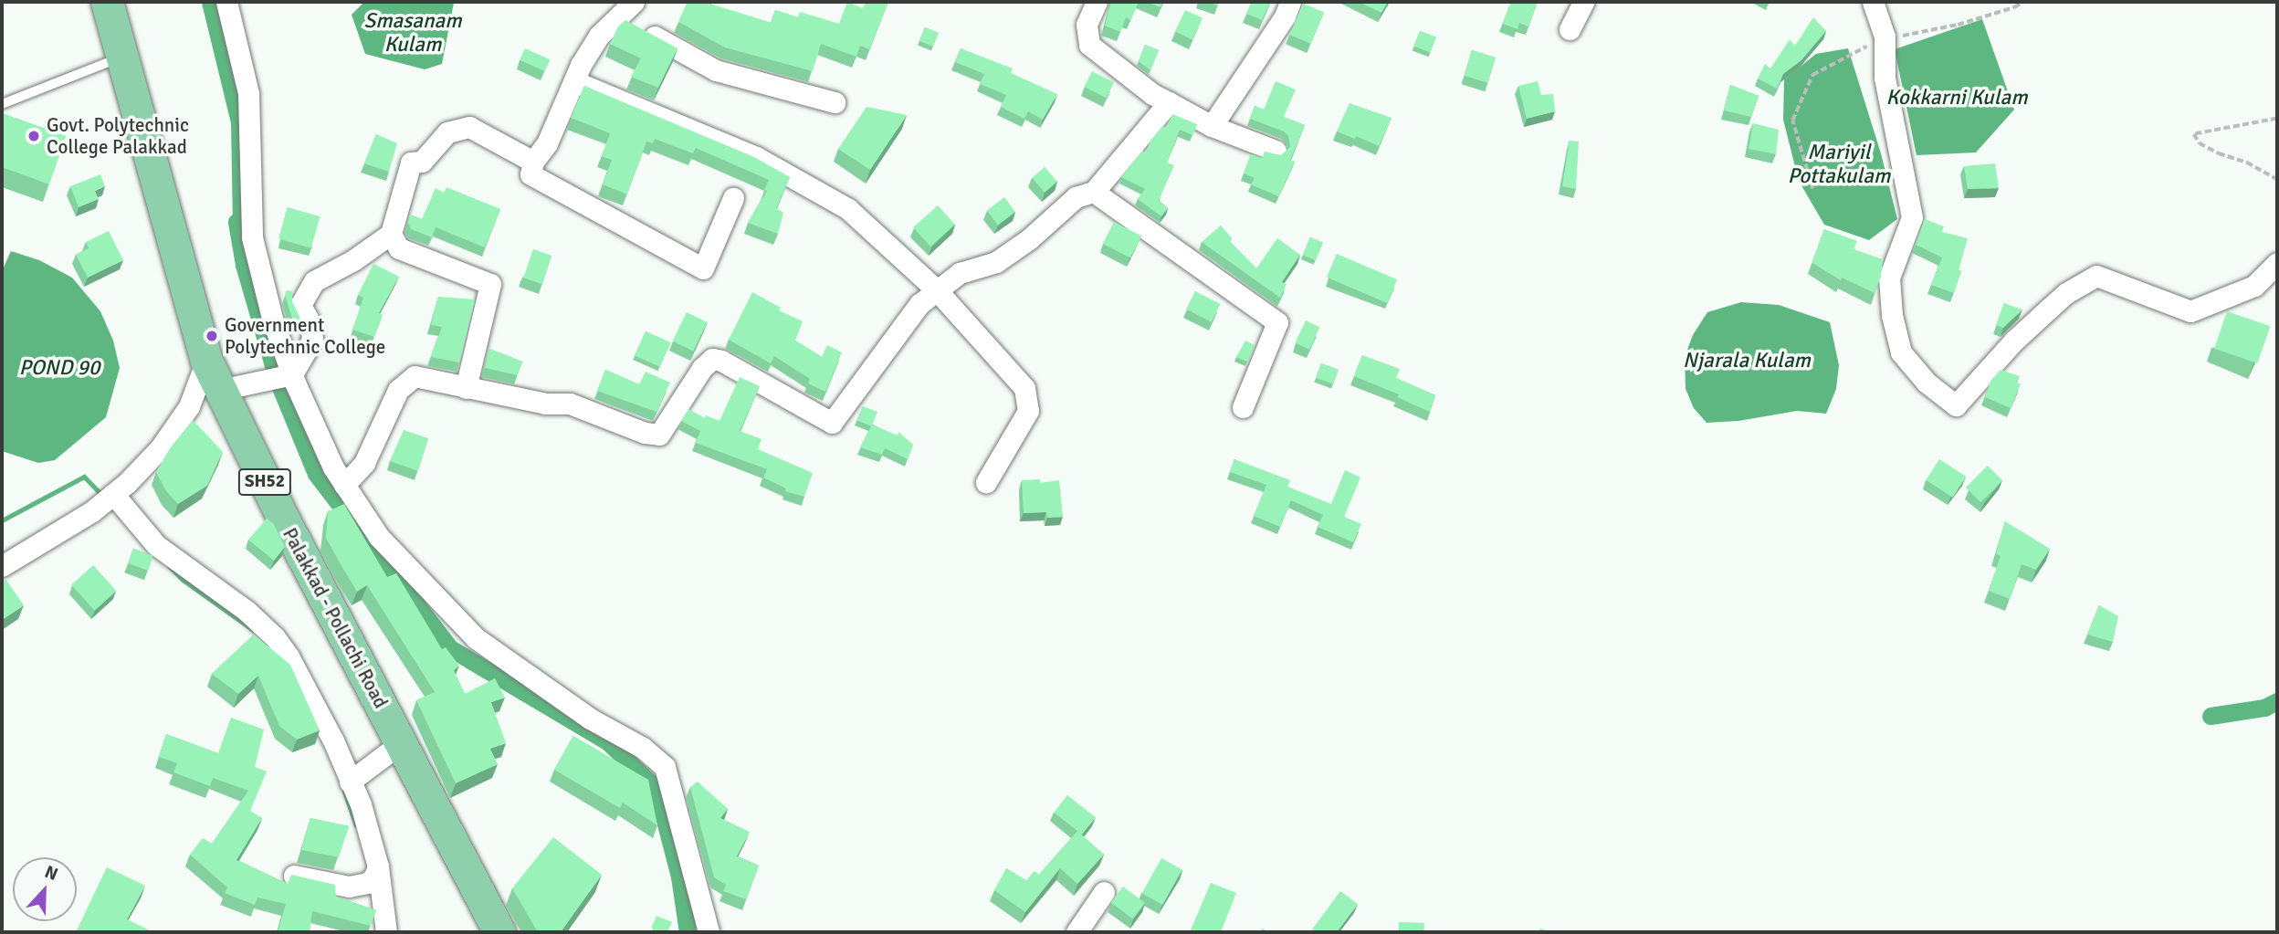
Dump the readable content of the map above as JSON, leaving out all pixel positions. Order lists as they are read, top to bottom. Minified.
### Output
{"streets":{"main road":["SH52","Palakkad - Pollachi Road"]},"water":["Smasanam Kulam","Kokkarni Kulam","Mariyil Pottakulam","Njarala Kulam","POND 90"],"places":["Govt. Polytechnic College Palakkad","Government Polytechnic College"],"north":"top"}
